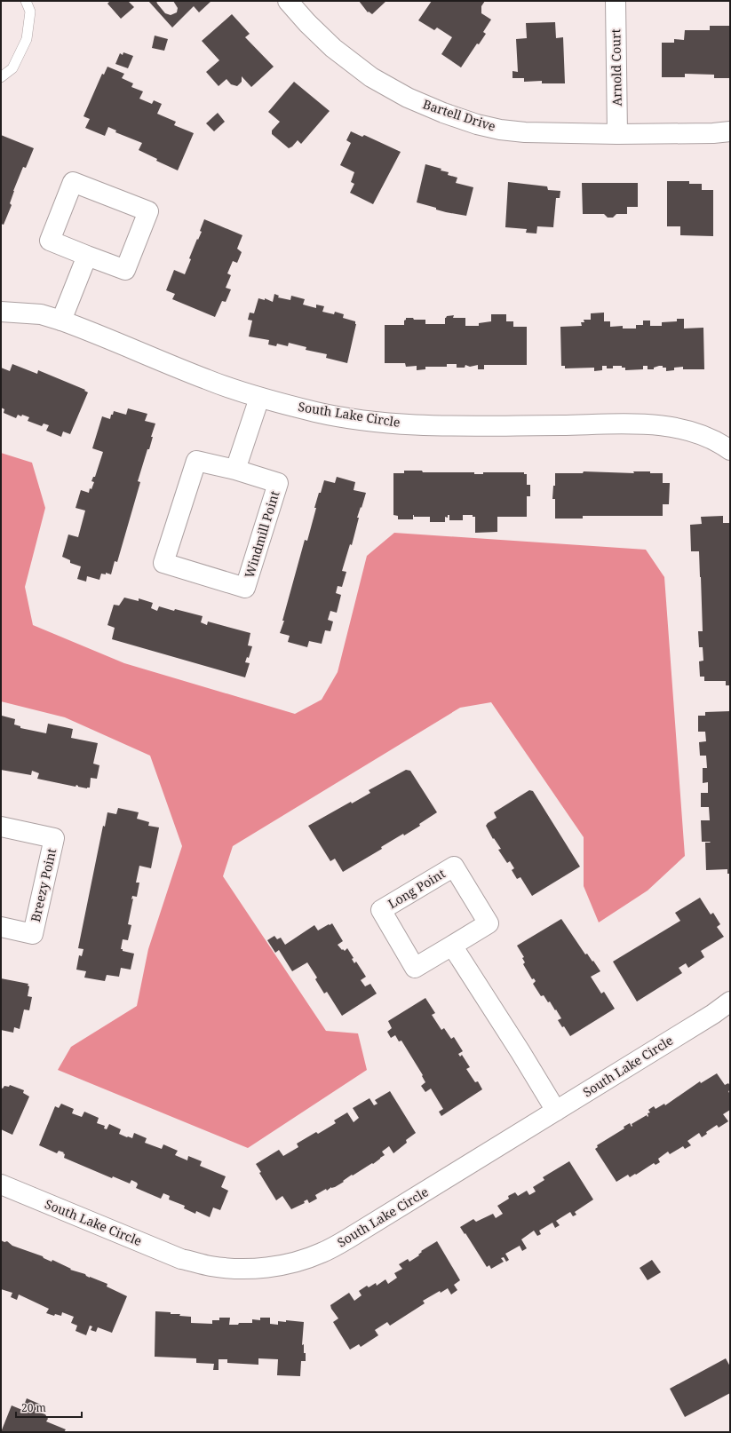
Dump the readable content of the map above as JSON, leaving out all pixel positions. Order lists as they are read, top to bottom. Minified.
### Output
{"streets":{"street":["Arnold Court","Bartell Drive","South Lake Circle","Windmill Point","Breezy Point","Long Point"]},"crossings":[["Arnold Court","Bartell Drive"]],"scale_bar":"20 m"}
